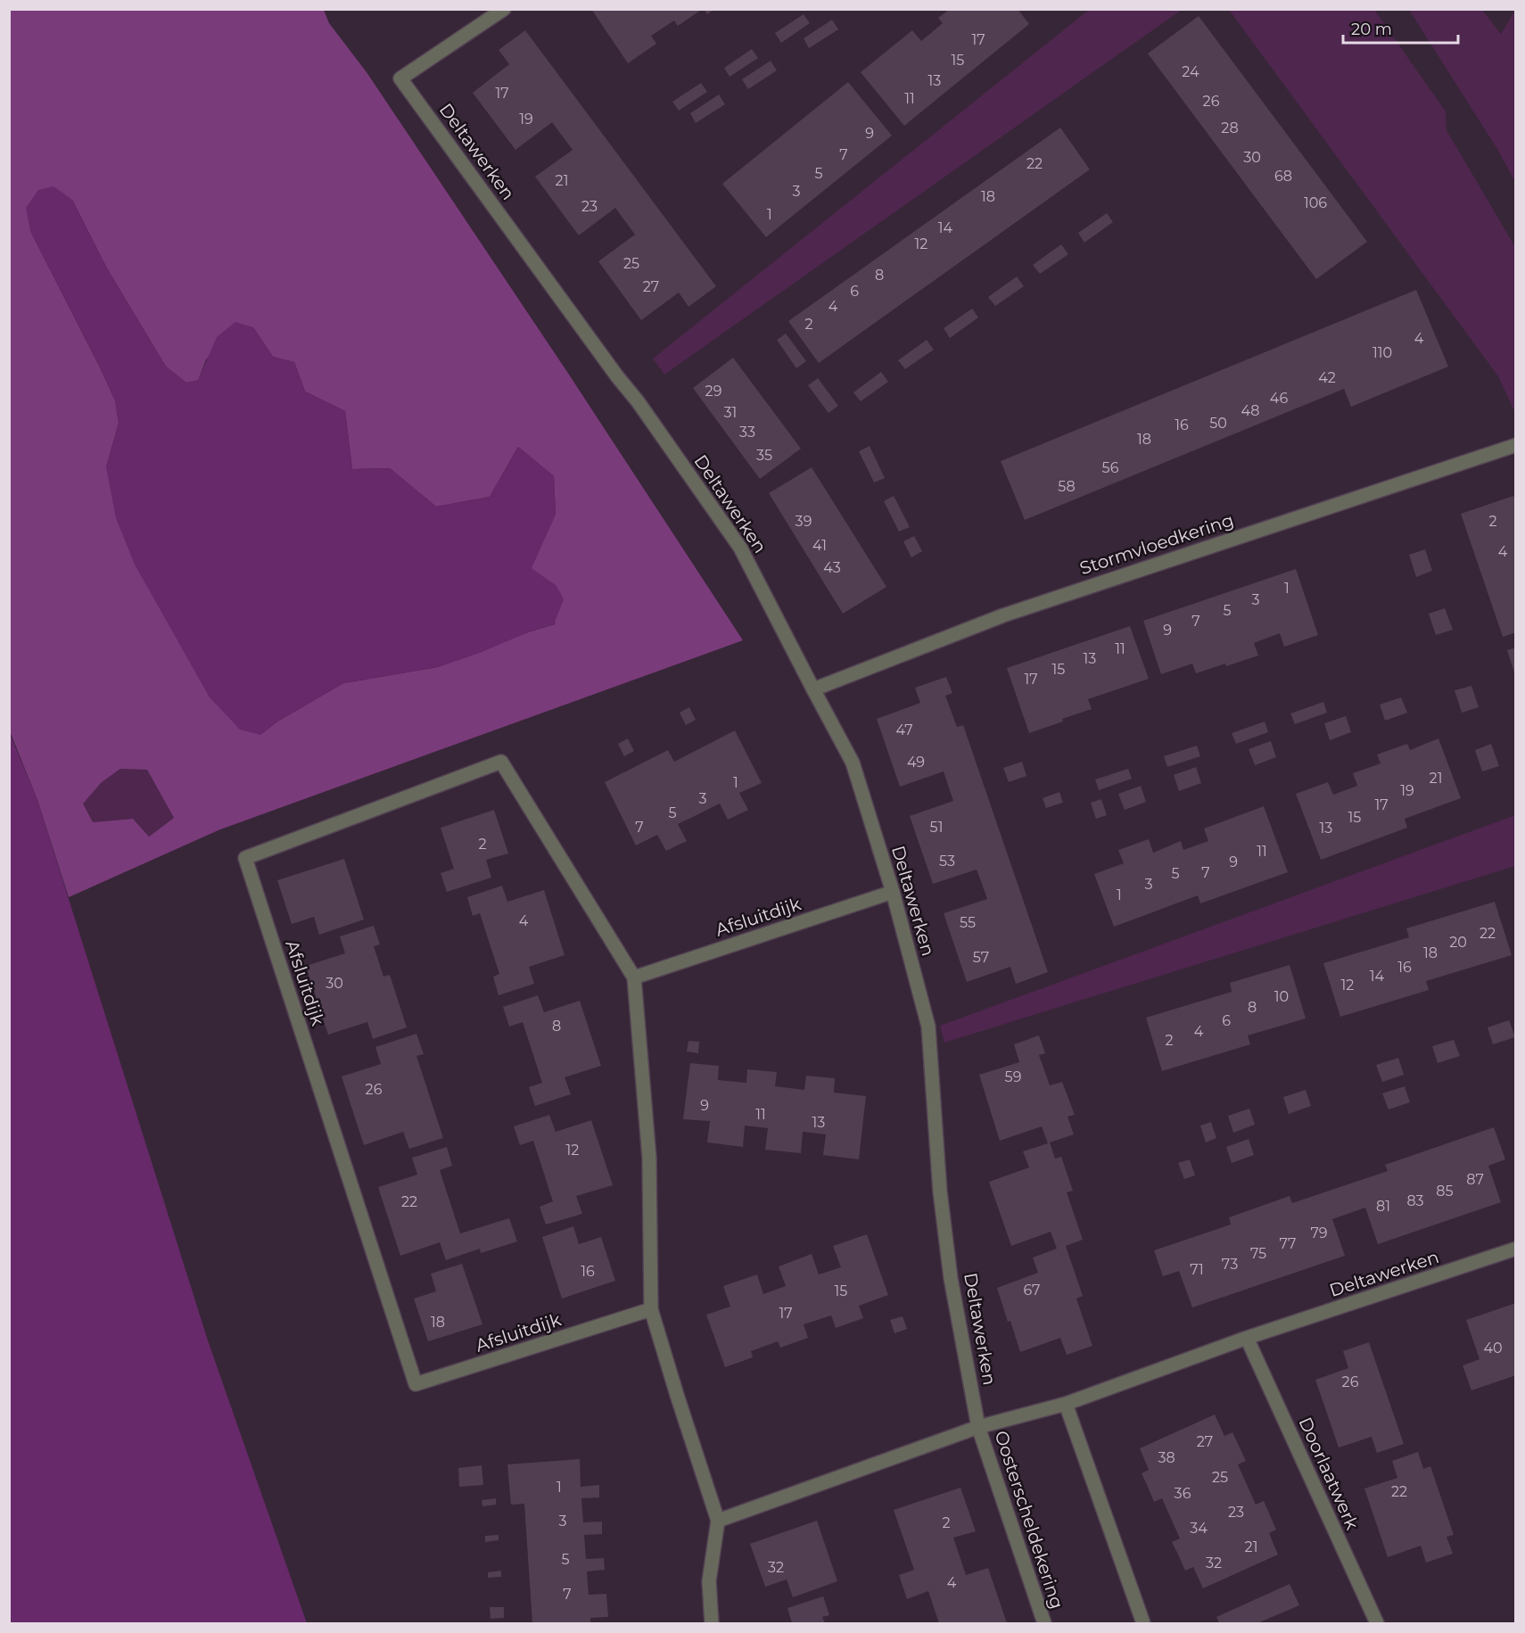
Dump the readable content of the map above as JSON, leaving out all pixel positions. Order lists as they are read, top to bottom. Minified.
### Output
{"streets":{"street":["Deltawerken","Stormvloedkering","Afsluitdijk","Doorlaatwerk","Oosterscheldekering"]},"crossings":[["Deltawerken","Stormvloedkering"],["Deltawerken","Afsluitdijk"],["Deltawerken","Doorlaatwerk"],["Deltawerken","Oosterscheldekering"]],"house_numbers":["17","15","24","13","17","11","26","19","28","9","7","30","22","5","68","21","3","18","106","23","1","14","12","25","8","27","6","4","2","4","110","42","29","46","48","31","50","16","33","18","35","56","58","39","2","41","4","43","1","3","5","7","9","11","13","15","17","47","49","21","1","19","3","17","5","15","7","51","13","2","11","53","9","7","5","3","1","4","55","22","20","18","57","16","14","30","12","10","8","6","8","4","2","59","26","9","11","13","12","87","85","83","22","81","79","77","75","73","71","16","67","15","17","18","40","26","27","38","25","1","22","36","23","3","2","34","21","5","32","32","4","7"],"scale_bar":"20 m"}
